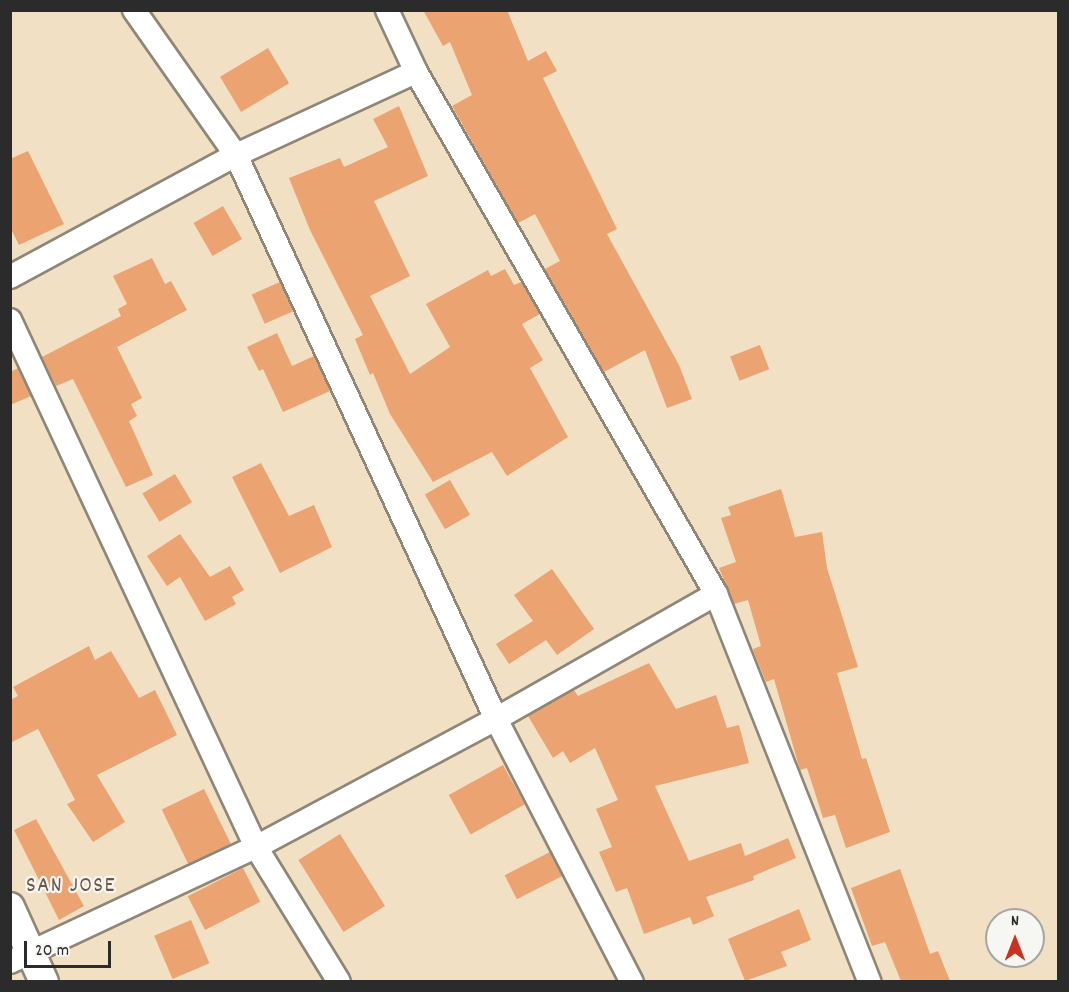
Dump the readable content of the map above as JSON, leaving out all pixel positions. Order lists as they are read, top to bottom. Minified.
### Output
{"districts":["SAN JOSE"],"scale_bar":"20 m","north":"top"}
